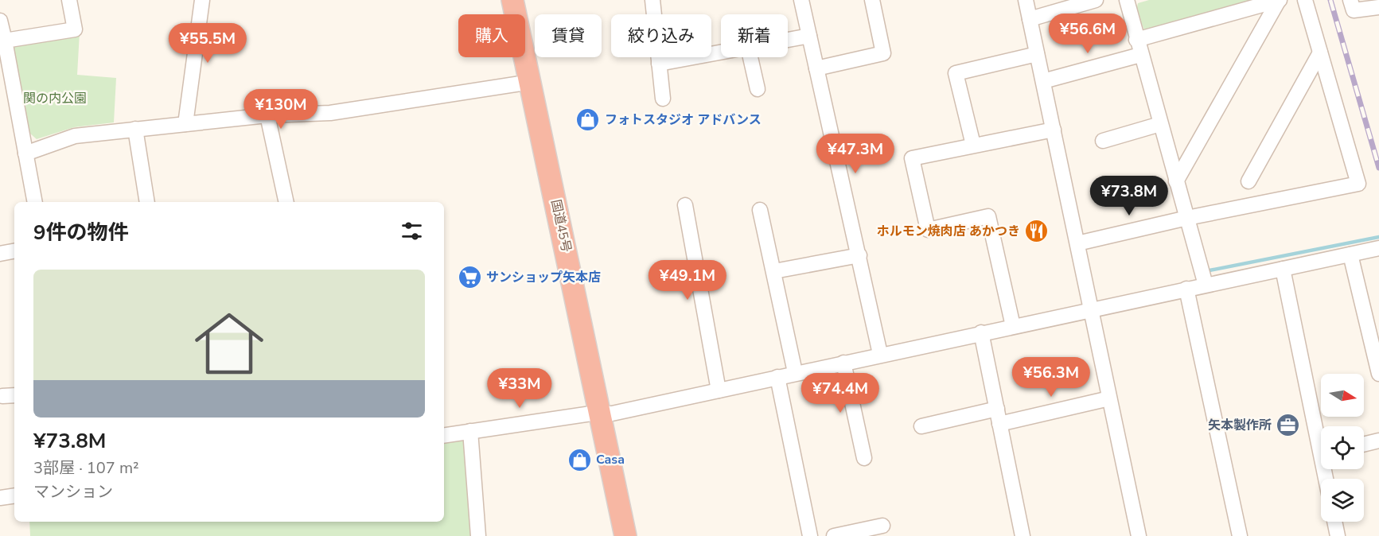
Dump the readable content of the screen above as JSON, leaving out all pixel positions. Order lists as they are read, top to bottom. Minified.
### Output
{"streets":{"highway":["国道45号"]},"parks":["関の内公園"],"places":{"shop":["フォトスタジオ アドバンス","Casa"],"restaurant":["ホルモン焼肉店 あかつき"],"supermarket":["サンショップ矢本店"],"office":["矢本製作所"]},"north":"right","page":{"price":["¥56.6M","¥55.5M","¥130M","¥47.3M","¥73.8M","¥49.1M","¥56.3M","¥33M","¥74.4M"],"chip":["購入","賃貸","絞り込み","新着"],"heading":"9件の物件","list":[{"name":"¥73.8M","note":"3部屋 · 107 m² · マンション"}]}}
